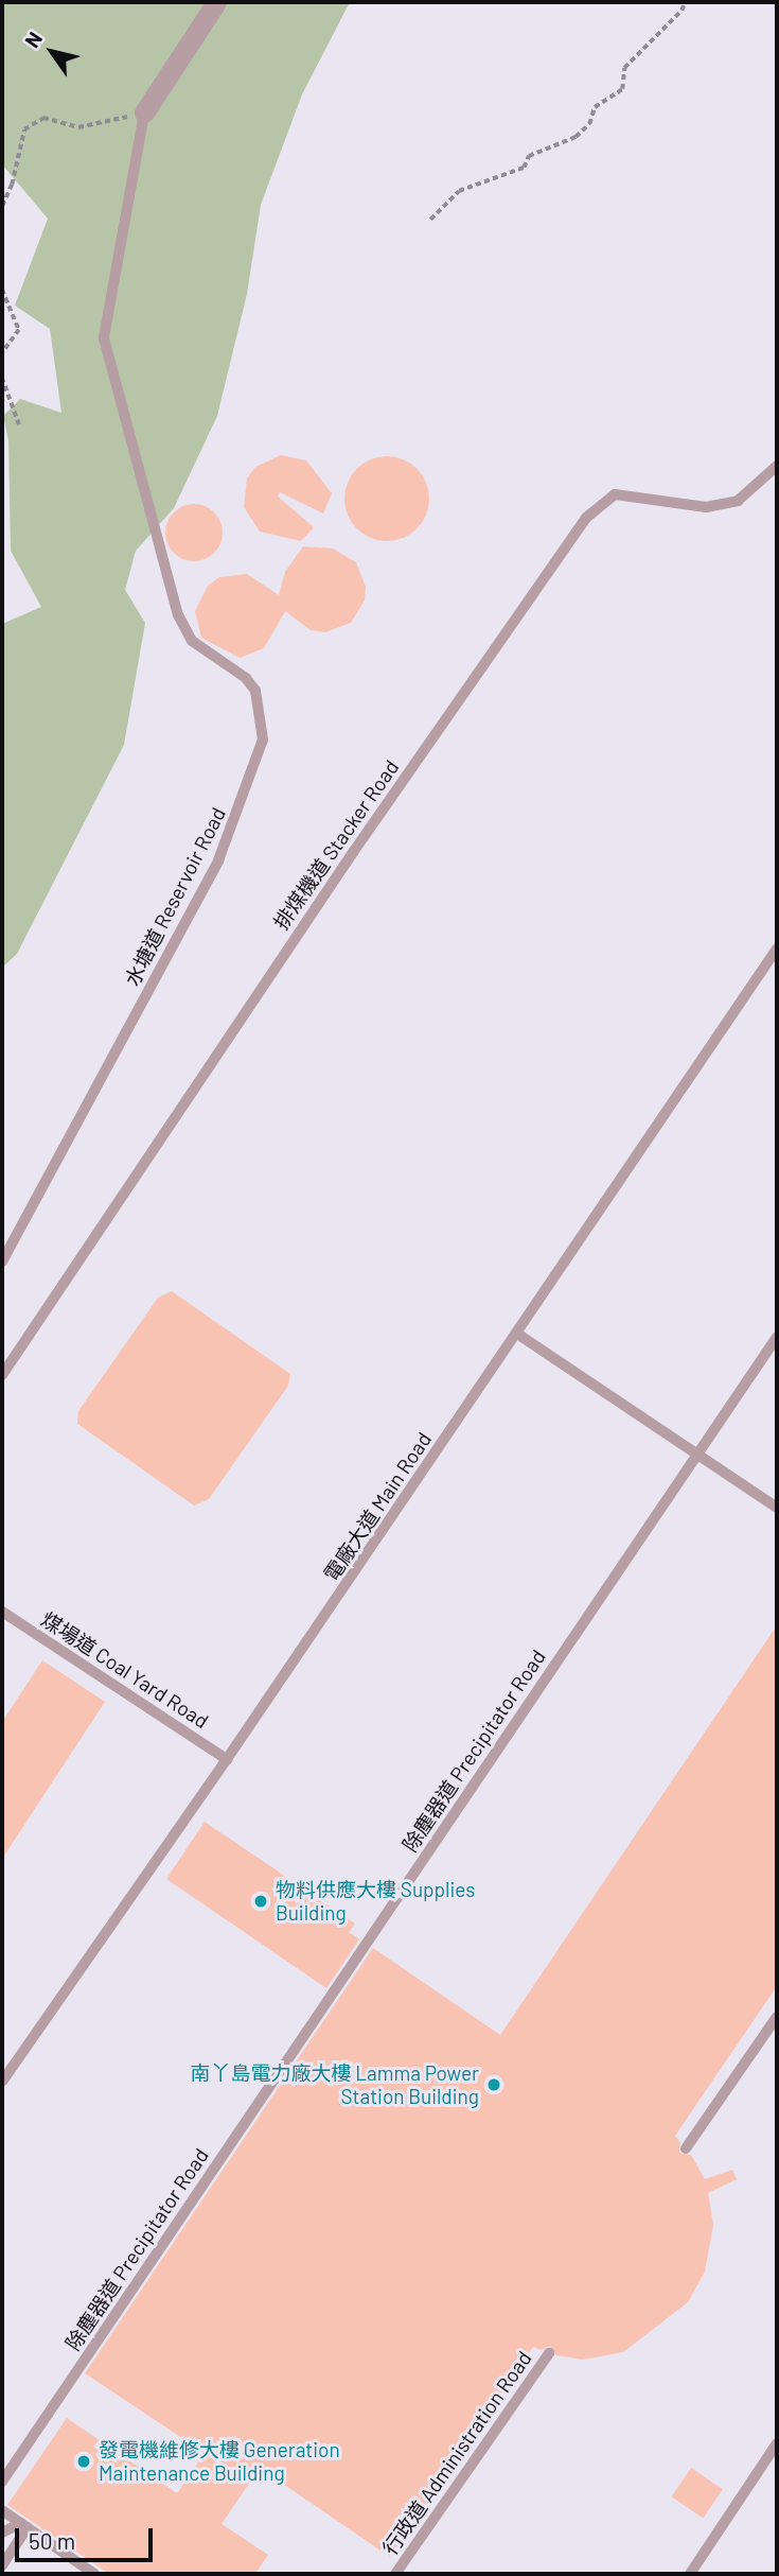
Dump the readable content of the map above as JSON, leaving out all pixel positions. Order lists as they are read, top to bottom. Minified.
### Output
{"streets":{"lane":["排煤機道 Stacker Road","水塘道 Reservoir Road","電廠大道 Main Road","煤場道 Coal Yard Road","除塵器道 Precipitator Road","行政道 Administration Road"]},"crossings":[["電廠大道 Main Road","煤場道 Coal Yard Road"]],"places":["物料供應大樓 Supplies Building","南丫島電力廠大樓 Lamma Power Station Building","發電機維修大樓 Generation Maintenance Building"],"scale_bar":"50 m","north":"top left"}
